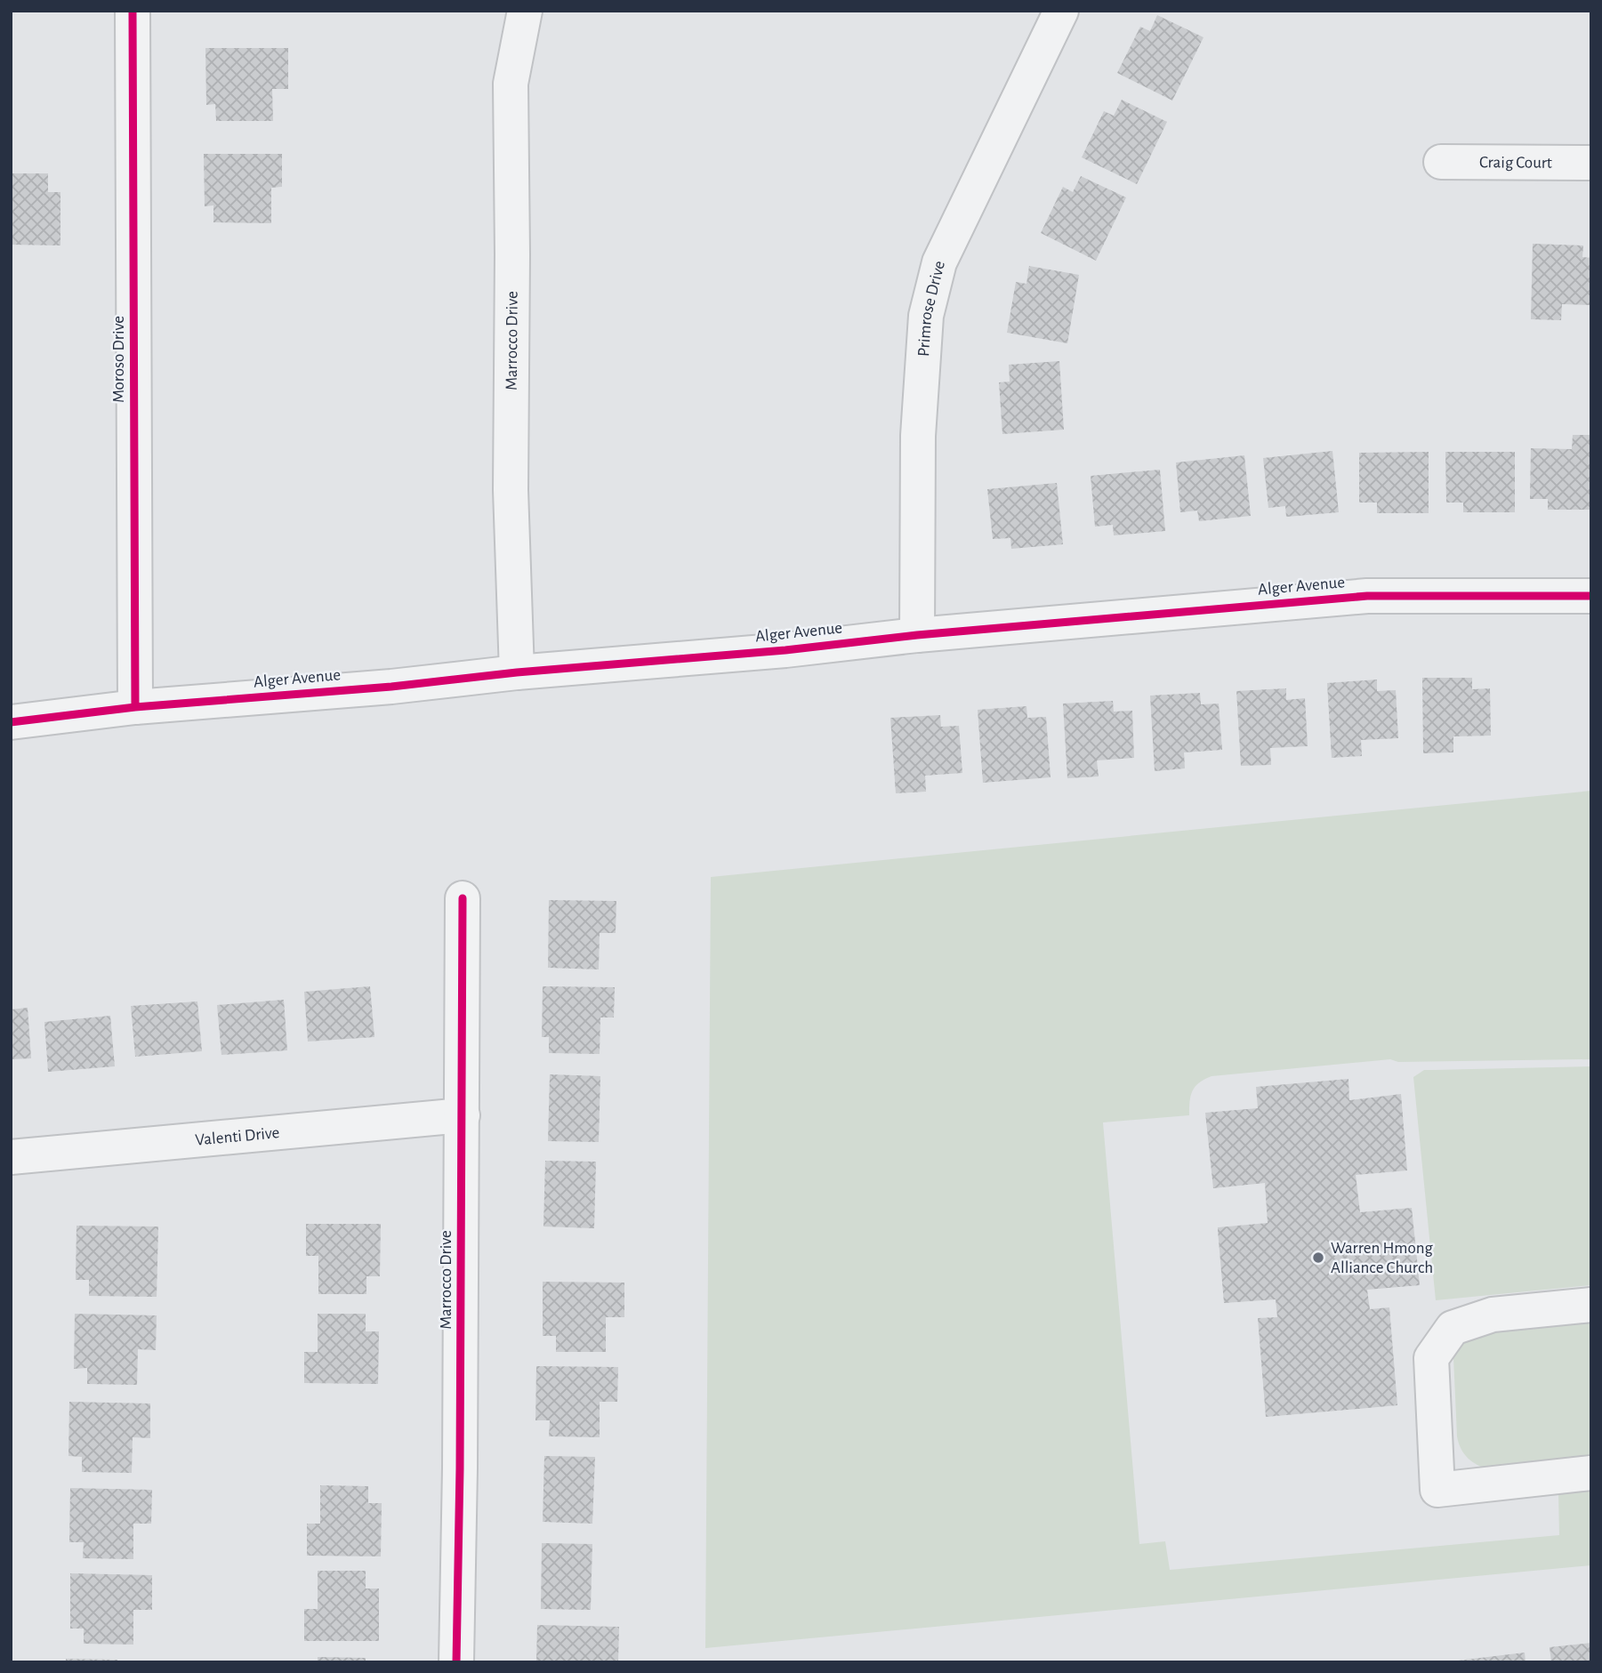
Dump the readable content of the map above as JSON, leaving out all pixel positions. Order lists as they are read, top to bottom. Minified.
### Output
{"streets":{"street":["Craig Court","Primrose Drive","Marrocco Drive","Moroso Drive","Alger Avenue","Valenti Drive"]},"crossings":[["Primrose Drive","Alger Avenue"],["Marrocco Drive","Alger Avenue"],["Marrocco Drive","Valenti Drive"],["Moroso Drive","Alger Avenue"]],"places":["Warren Hmong Alliance Church"]}
